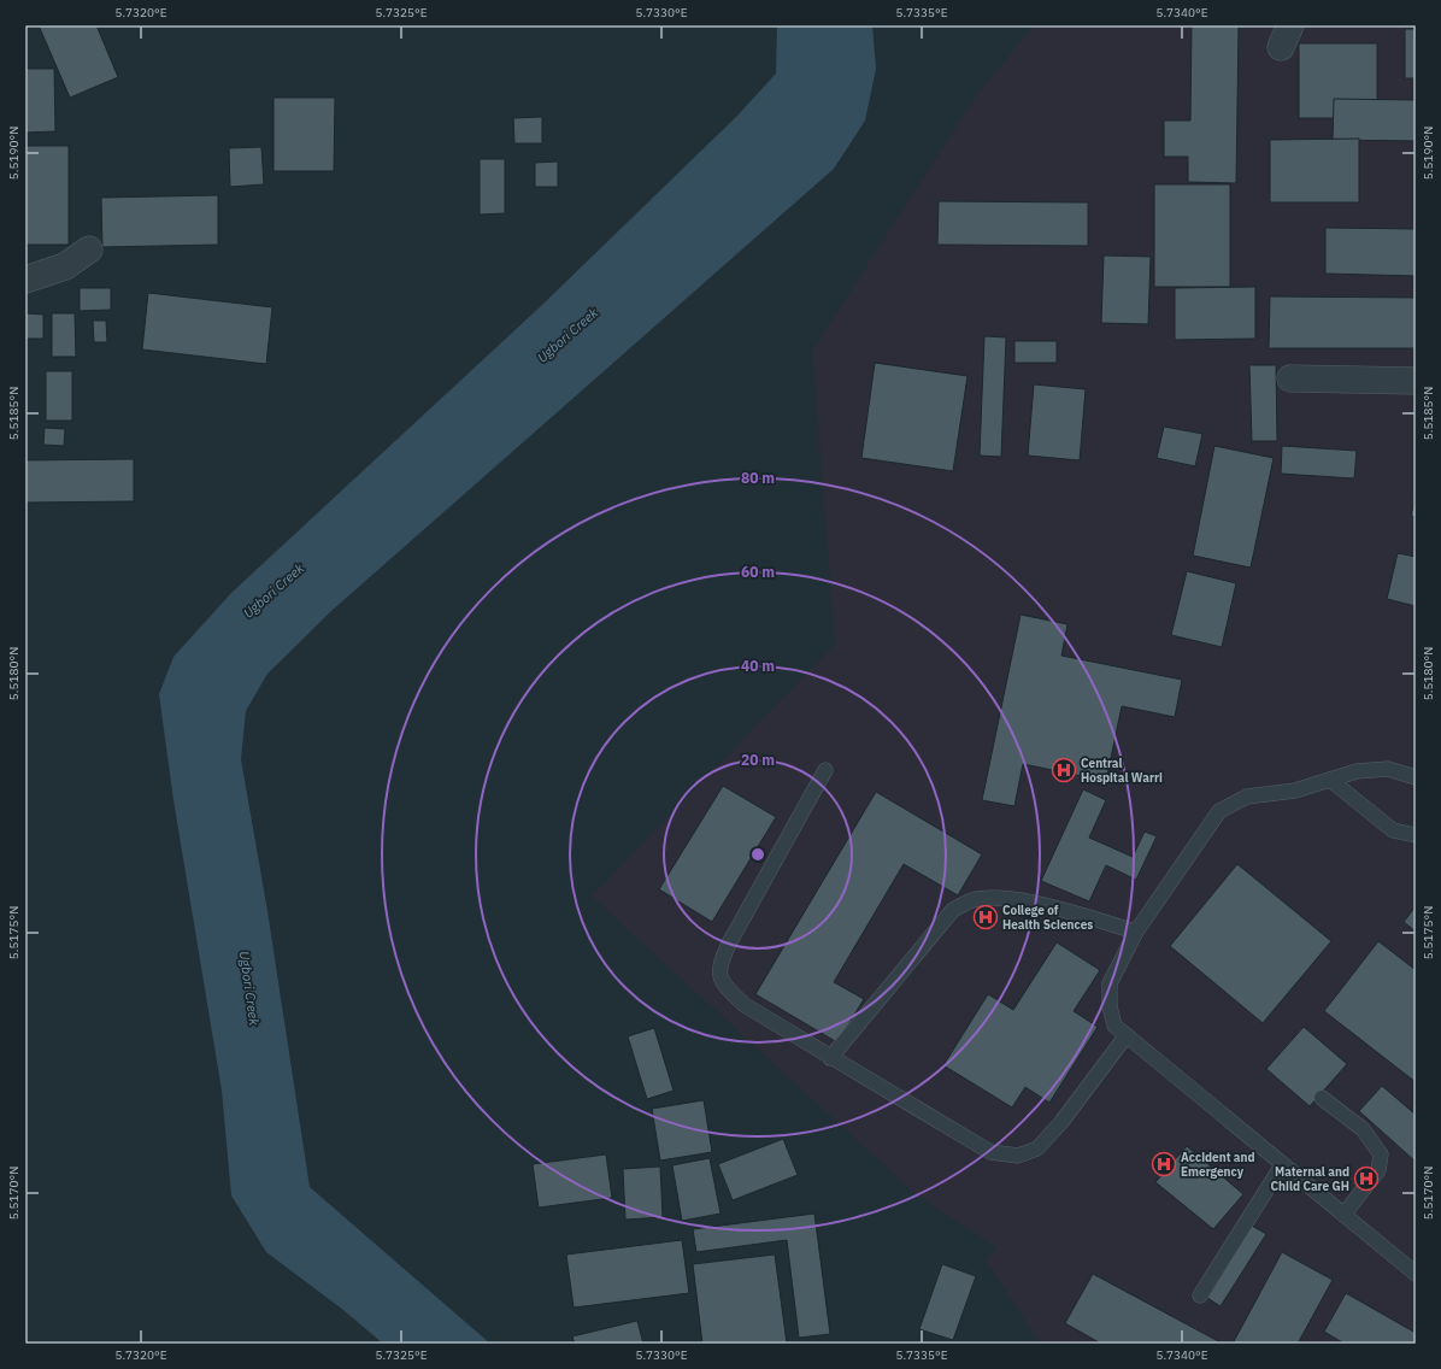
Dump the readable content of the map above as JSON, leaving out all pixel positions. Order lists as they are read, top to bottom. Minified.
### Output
{"water":["Ugbori Creek"],"places":{"hospital":["Central Hospital Warri","College of Health Sciences","Accident and Emergency","Maternal and Child Care GH"]},"coordinates":["5.7320°E","5.7325°E","5.7330°E","5.7335°E","5.7340°E","5.5190°N","5.5185°N","5.5180°N","5.5175°N","5.5170°N"],"rings":["80 m","60 m","40 m","20 m"]}
